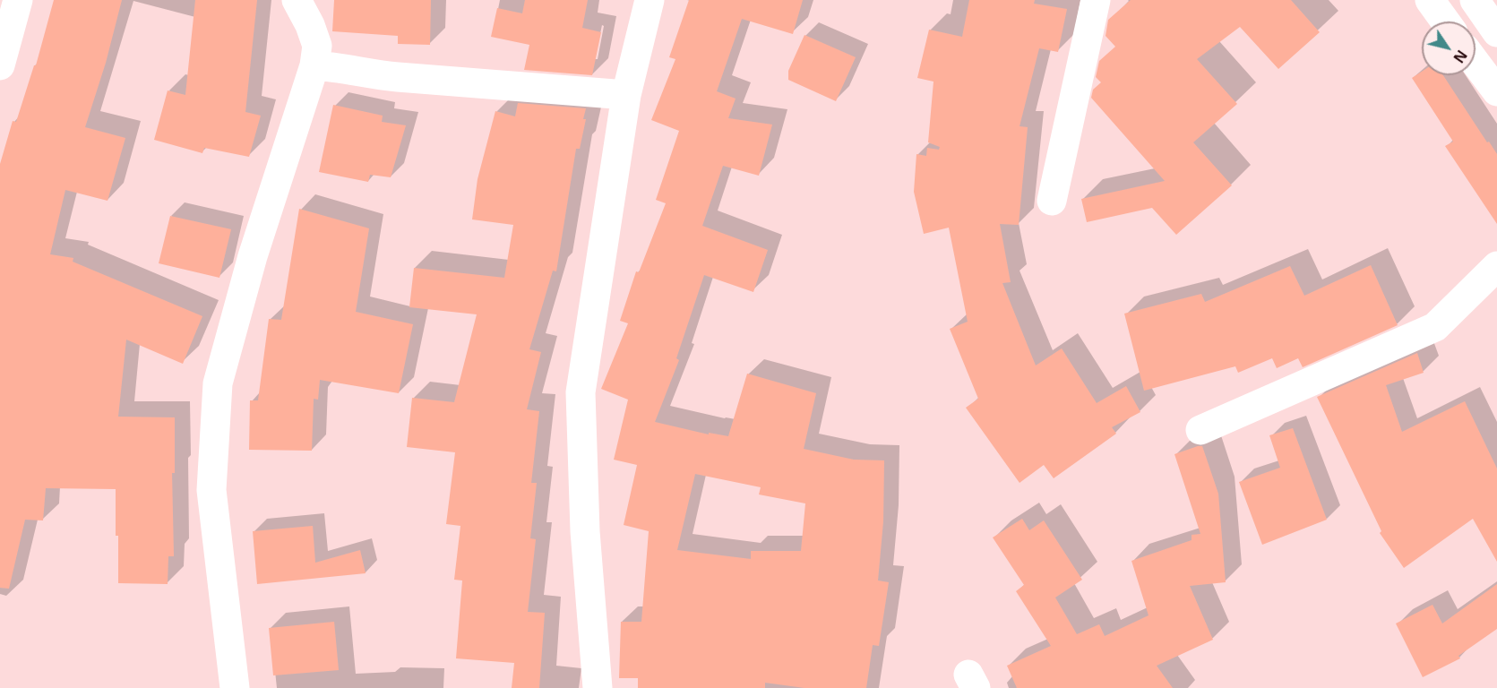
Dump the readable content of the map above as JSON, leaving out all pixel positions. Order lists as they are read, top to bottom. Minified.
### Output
{"north":"bottom right"}
